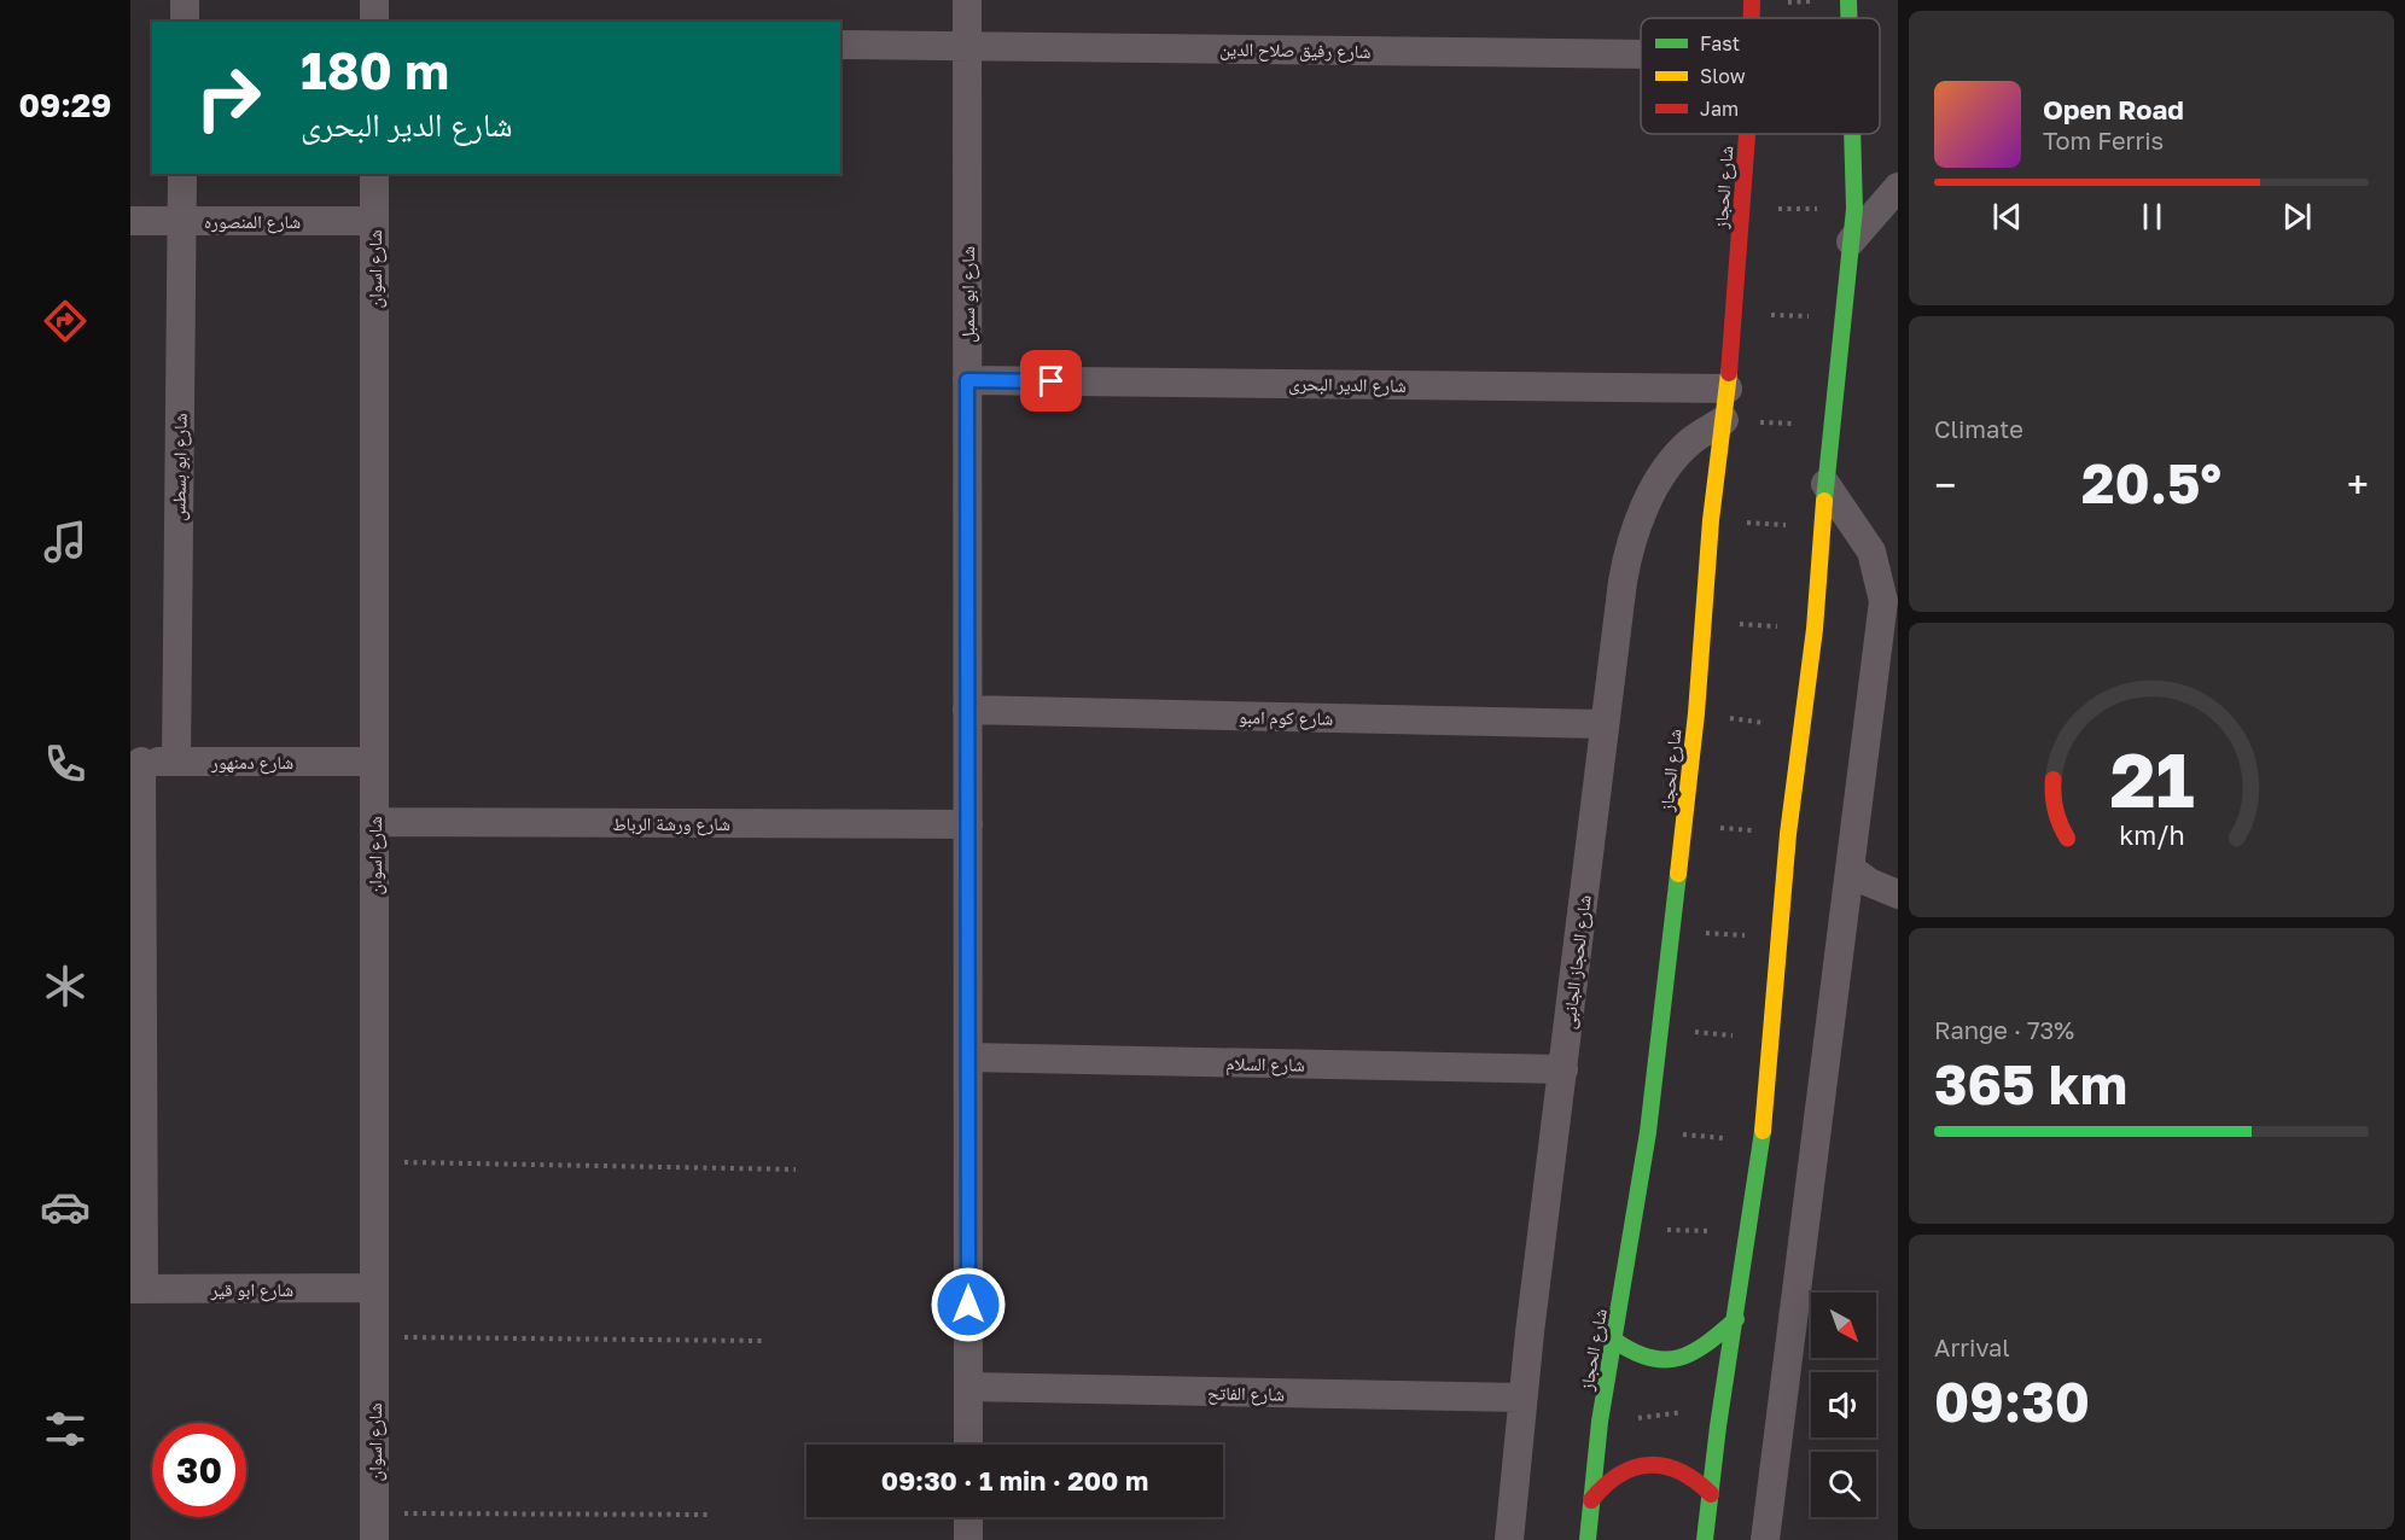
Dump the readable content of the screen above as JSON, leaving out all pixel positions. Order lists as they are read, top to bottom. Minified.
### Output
{"streets":{"main road":["شارع الحجاز"],"street":["شارع رفيق صلاح الدين","شارع المنصوره","شارع اسوان","شارع ابو سمبل","شارع الدير البحرى","شارع ابو بسطس","شارع كوم امبو","شارع دمنهور","شارع ورشة الرباط","شارع الحجاز الجانبى","شارع السلام","شارع ابو قير","شارع الفاتح"]},"crossings":[["شارع رفيق صلاح الدين","شارع ابو سمبل"],["شارع الحجاز","شارع الدير البحرى"],["شارع الحجاز","شارع الحجاز الجانبى"],["شارع المنصوره","شارع اسوان"],["شارع المنصوره","شارع ابو بسطس"],["شارع اسوان","شارع دمنهور"],["شارع اسوان","شارع ورشة الرباط"],["شارع اسوان","شارع ابو قير"],["شارع ابو سمبل","شارع الدير البحرى"],["شارع ابو سمبل","شارع كوم امبو"],["شارع ابو سمبل","شارع ورشة الرباط"],["شارع ابو سمبل","شارع السلام"],["شارع ابو سمبل","شارع الفاتح"],["شارع ابو بسطس","شارع دمنهور"],["شارع كوم امبو","شارع الحجاز الجانبى"],["شارع الحجاز الجانبى","شارع السلام"],["شارع الحجاز الجانبى","شارع الفاتح"]],"legend":["Fast","Slow","Jam"],"north":"bottom right","page":{"tabs":"09:29","turn":["180 m","شارع الدير البحرى"],"song":["Open Road","Tom Ferris"],"tile":["Climate",["Range · 73%","365 km"],["Arrival","09:30"]],"heat":["−","20.5°","+"],"limit":"30","trip":"09:30 · 1 min · 200 m","gauge":["21","km/h"]}}
